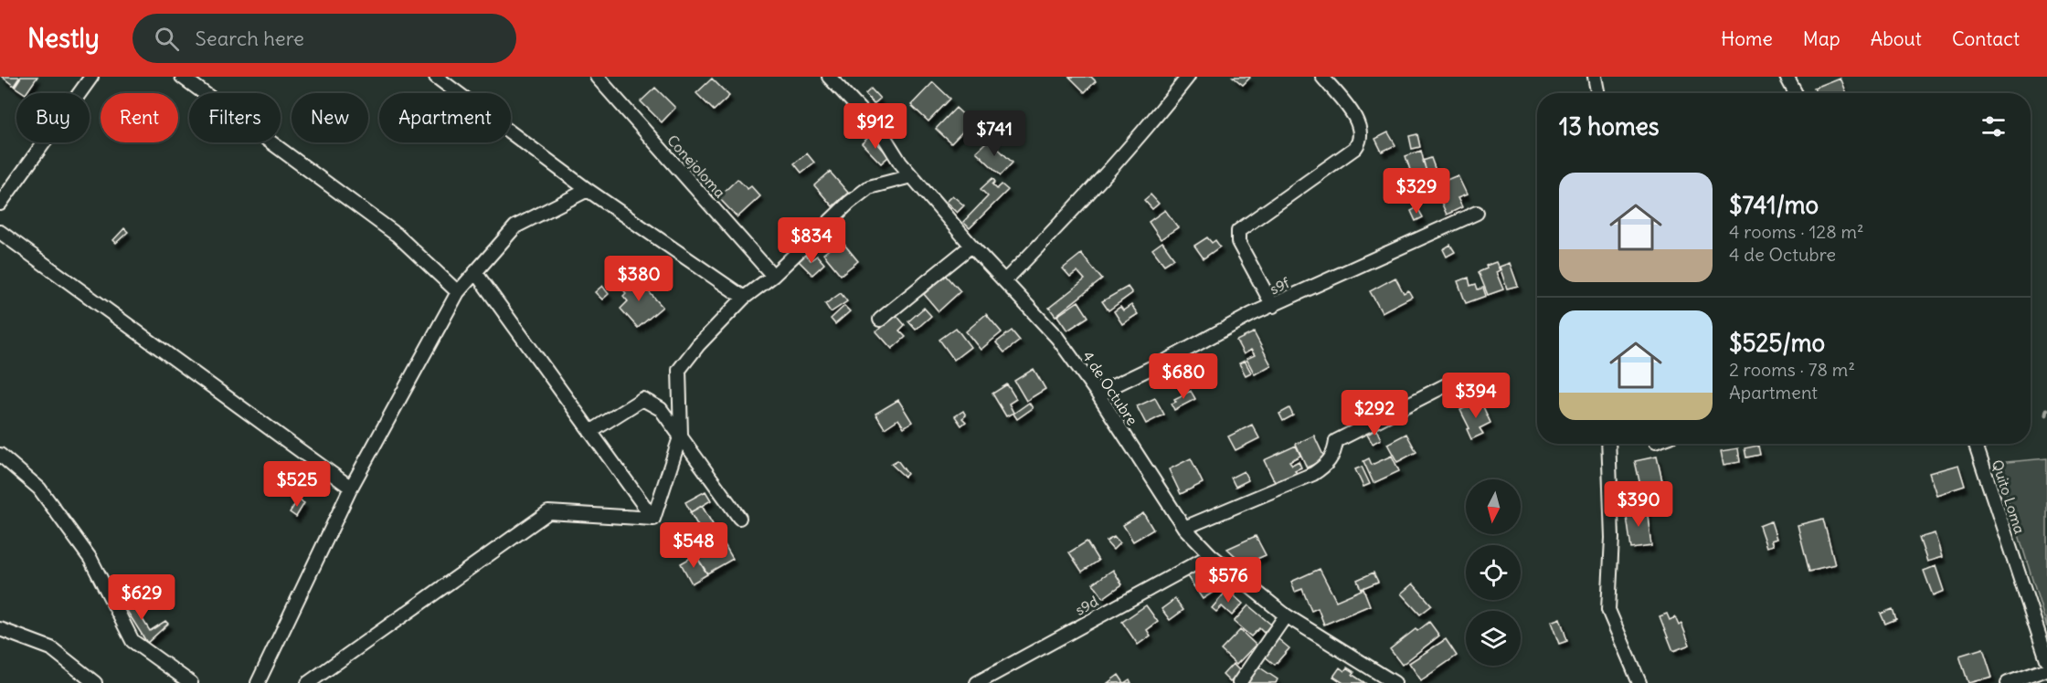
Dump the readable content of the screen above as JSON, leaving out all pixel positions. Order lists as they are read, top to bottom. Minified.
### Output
{"streets":{"street":["Conejoloma","s9f","4 de Octubre","Quito Loma","s9d"]},"crossings":[["s9f","4 de Octubre"],["4 de Octubre","s9d"]],"north":"bottom","page":{"header":"Nestly","search":"Search here","nav":["Home","Map","About","Contact"],"chip":["Buy","Rent","Filters","New","Apartment"],"heading":"13 homes","price":["$912","$741","$329","$834","$380","$680","$394","$292","$525","$390","$548","$576","$629"],"list":[{"name":"$741/mo","note":"4 rooms · 128 m² · 4 de Octubre"},{"name":"$525/mo","note":"2 rooms · 78 m² · Apartment"}]}}
